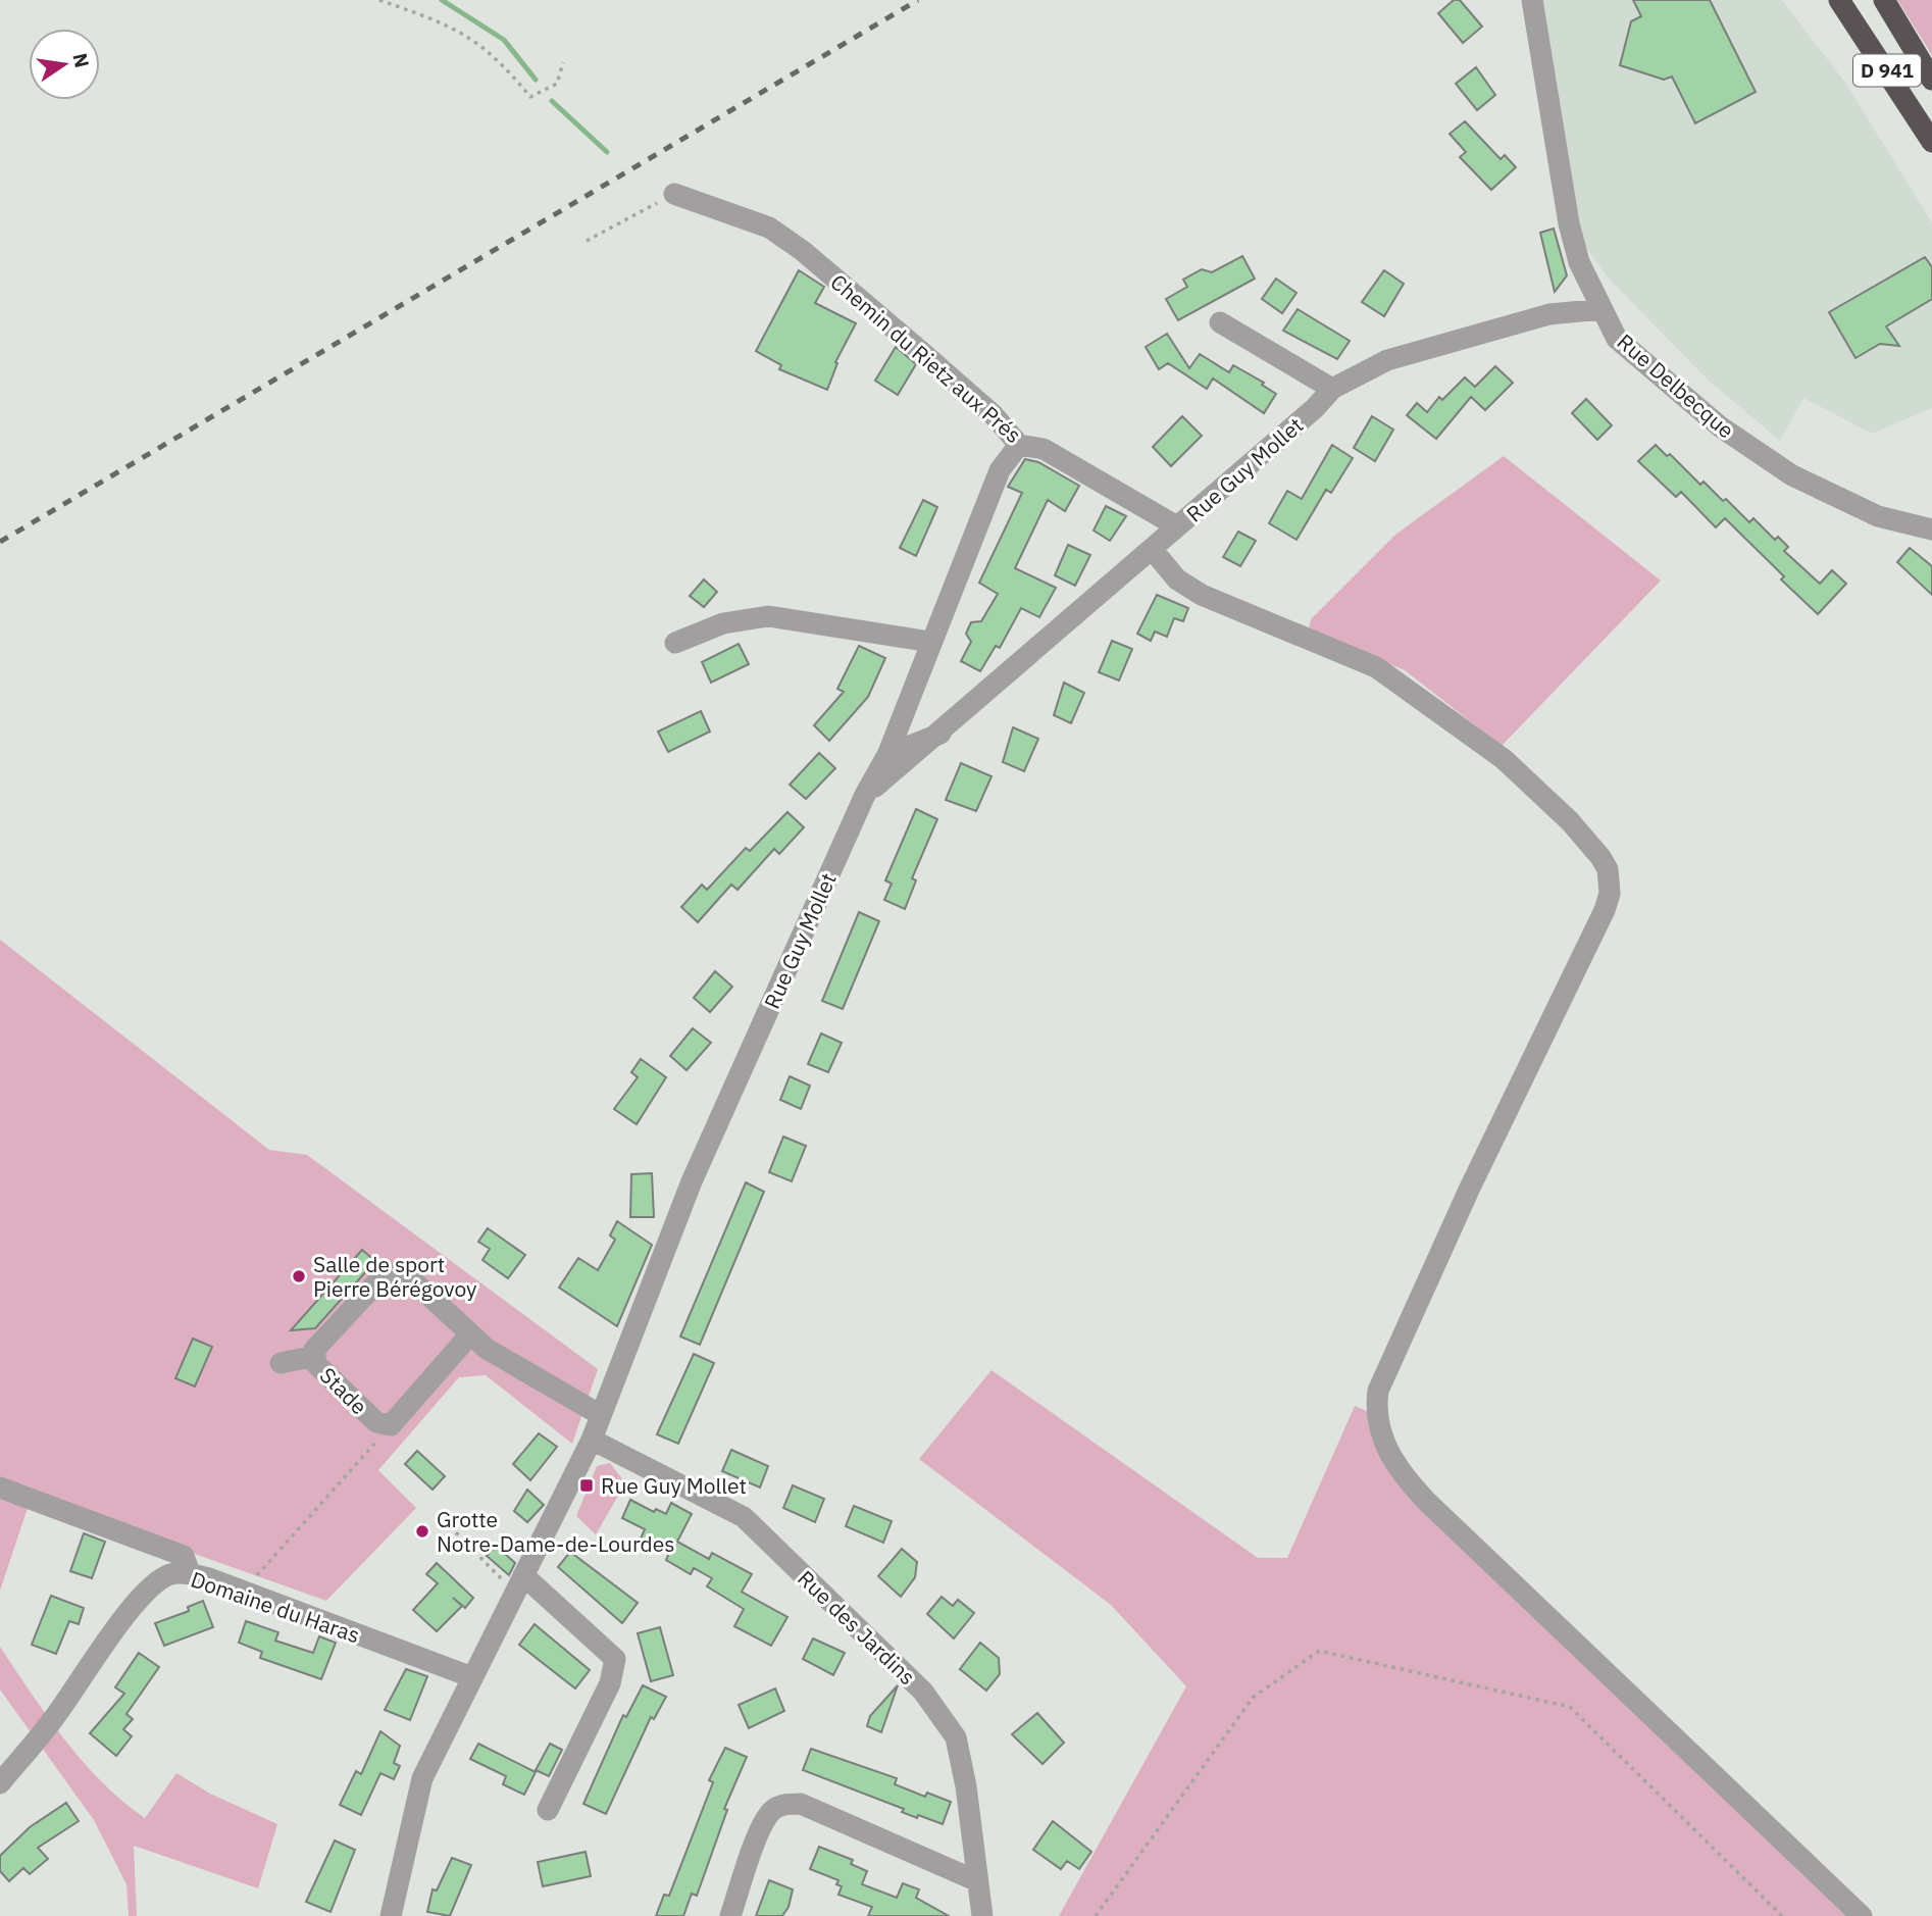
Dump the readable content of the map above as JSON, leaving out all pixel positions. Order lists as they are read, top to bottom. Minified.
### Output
{"streets":{"highway":["D 941"],"street":["Chemin du Rietz aux Prés","Rue Delbecque","Rue Guy Mollet","Stade","Domaine du Haras","Rue des Jardins"]},"crossings":[["Chemin du Rietz aux Prés","Rue Guy Mollet"],["Rue Delbecque","Rue Guy Mollet"],["Rue Guy Mollet","Stade"],["Rue Guy Mollet","Domaine du Haras"],["Rue Guy Mollet","Rue des Jardins"]],"places":{"other":["Salle de sport Pierre Bérégovoy","Grotte Notre-Dame-de-Lourdes"],"transit":["Rue Guy Mollet"]},"north":"right"}
